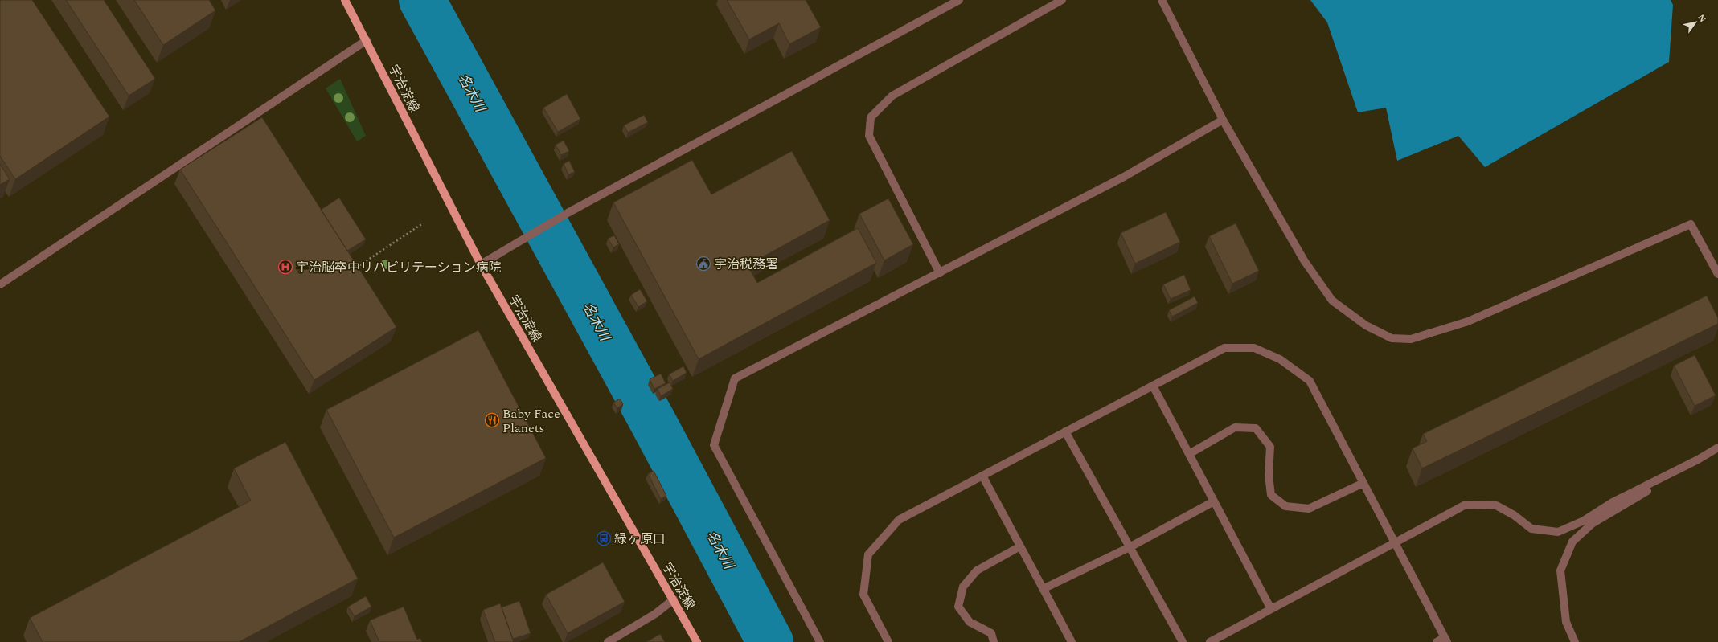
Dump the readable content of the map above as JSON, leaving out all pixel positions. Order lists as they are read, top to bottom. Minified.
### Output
{"streets":{"main road":["宇治淀線"]},"water":["名木川"],"places":{"public building":["宇治税務署"],"hospital":["宇治脳卒中リハビリテーション病院"],"restaurant":["Baby Face Planets"],"bus stop":["緑ヶ原口"]},"north":"top right"}
